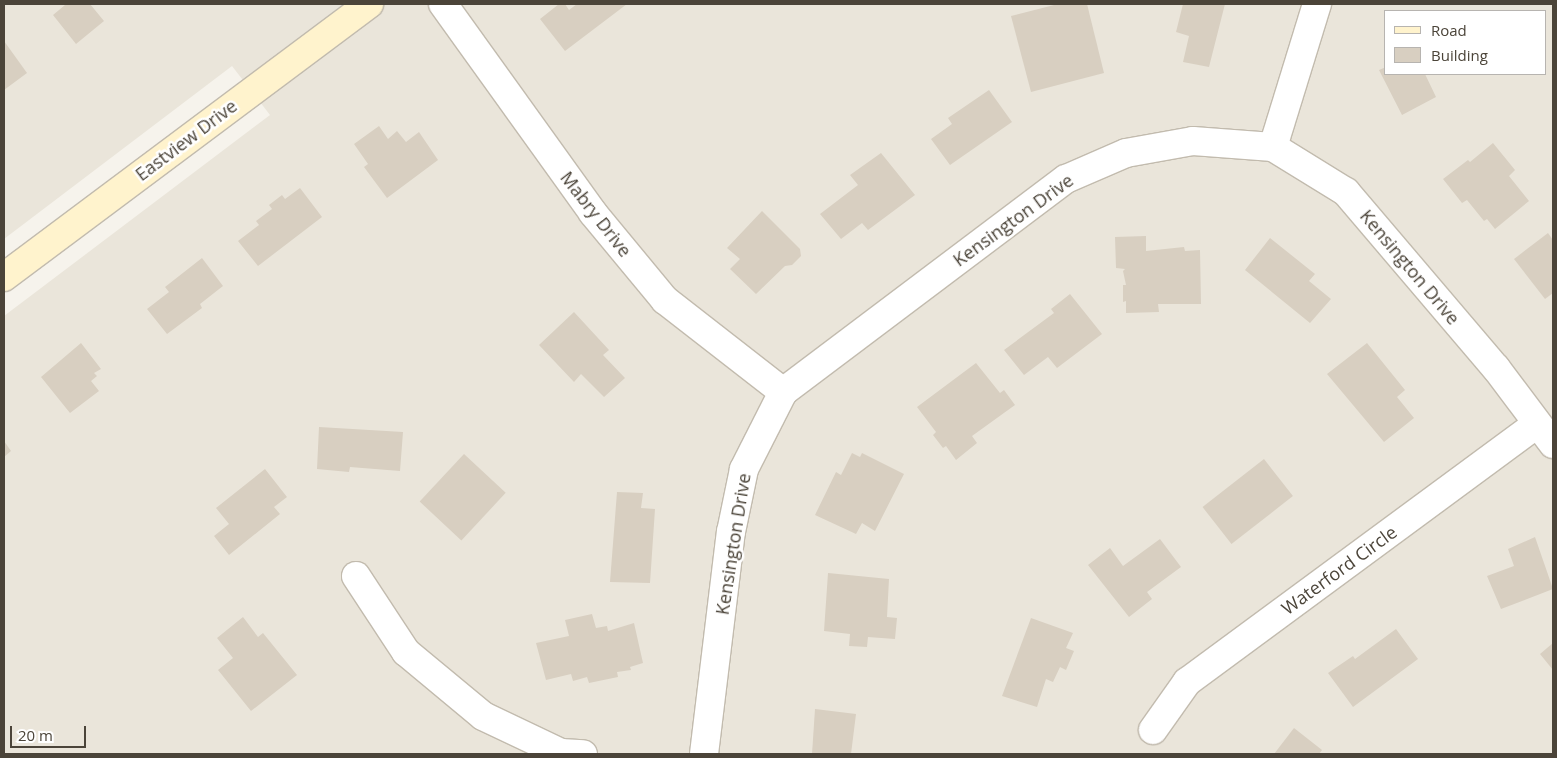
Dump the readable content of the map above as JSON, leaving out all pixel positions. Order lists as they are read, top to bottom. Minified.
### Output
{"streets":{"street":["Eastview Drive","Mabry Drive","Kensington Drive","Waterford Circle"]},"crossings":[["Mabry Drive","Kensington Drive"],["Kensington Drive","Waterford Circle"]],"legend":["Road","Building"],"scale_bar":"20 m"}
